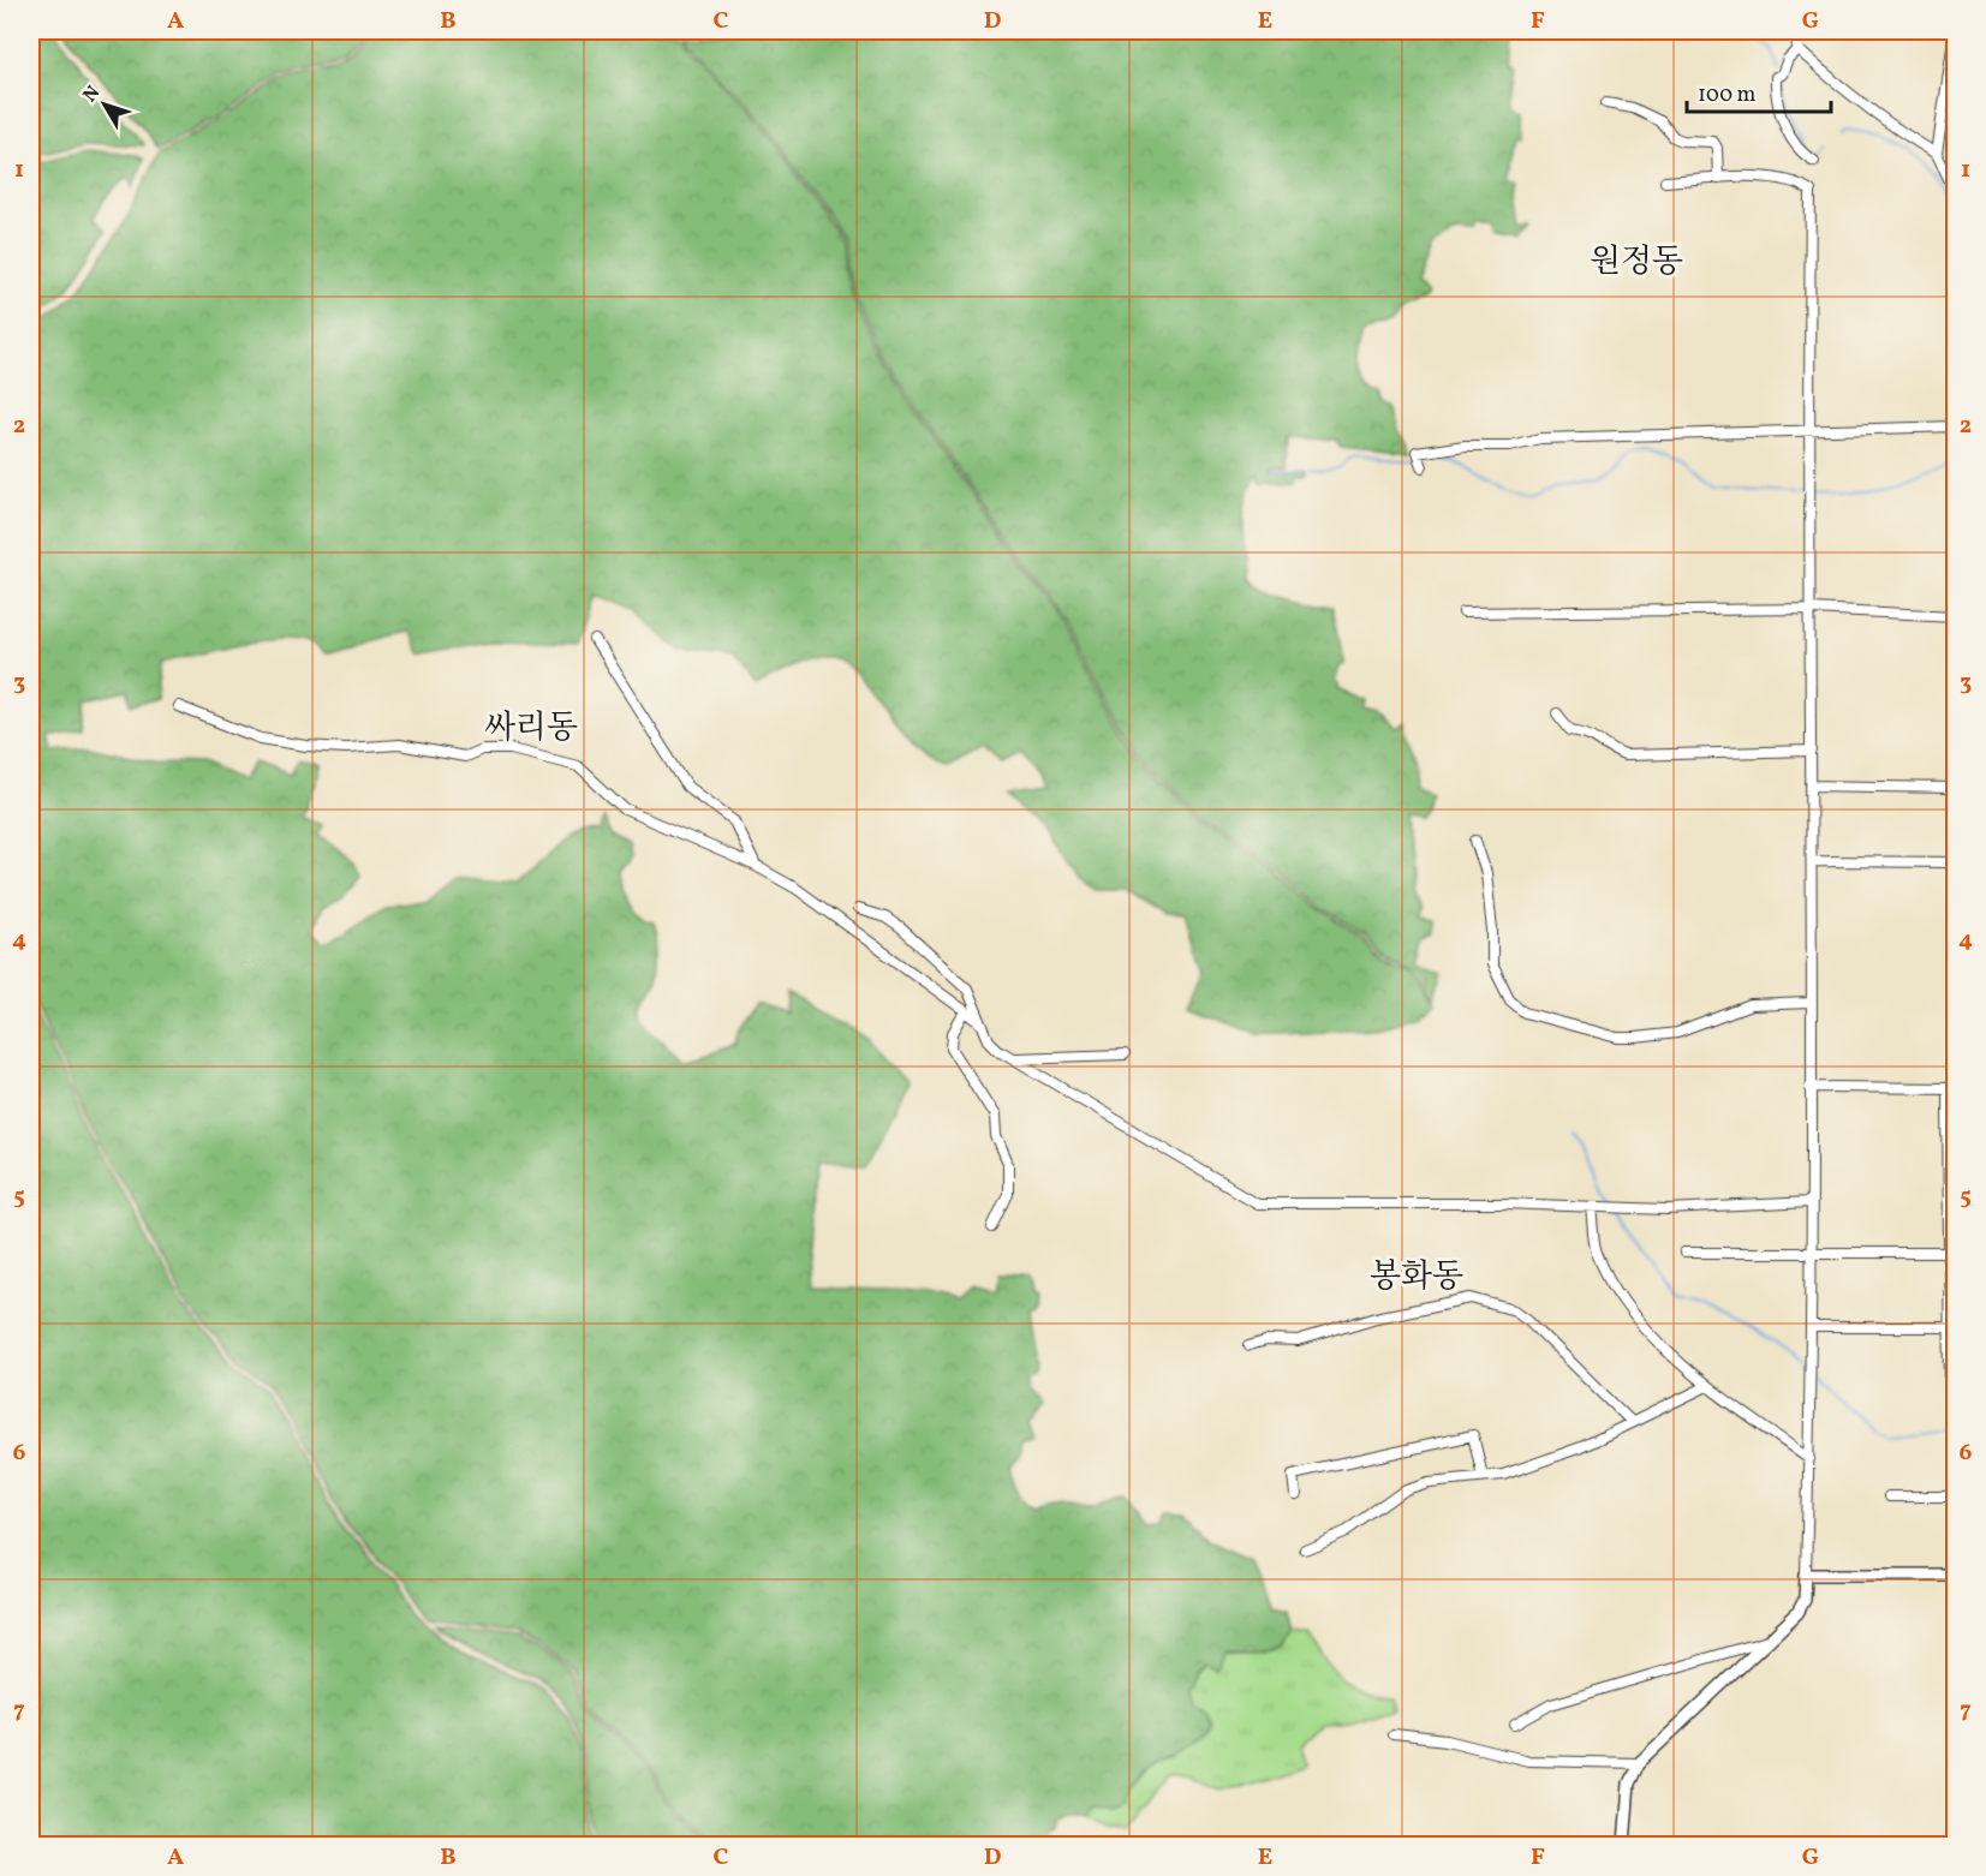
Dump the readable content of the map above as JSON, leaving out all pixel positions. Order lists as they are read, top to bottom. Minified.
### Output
{"districts":["원정동","싸리동","봉화동"],"scale_bar":"100 m","north":"top left","grid":{"columns":["A","B","C","D","E","F","G"],"rows":["1","2","3","4","5","6","7"]}}
